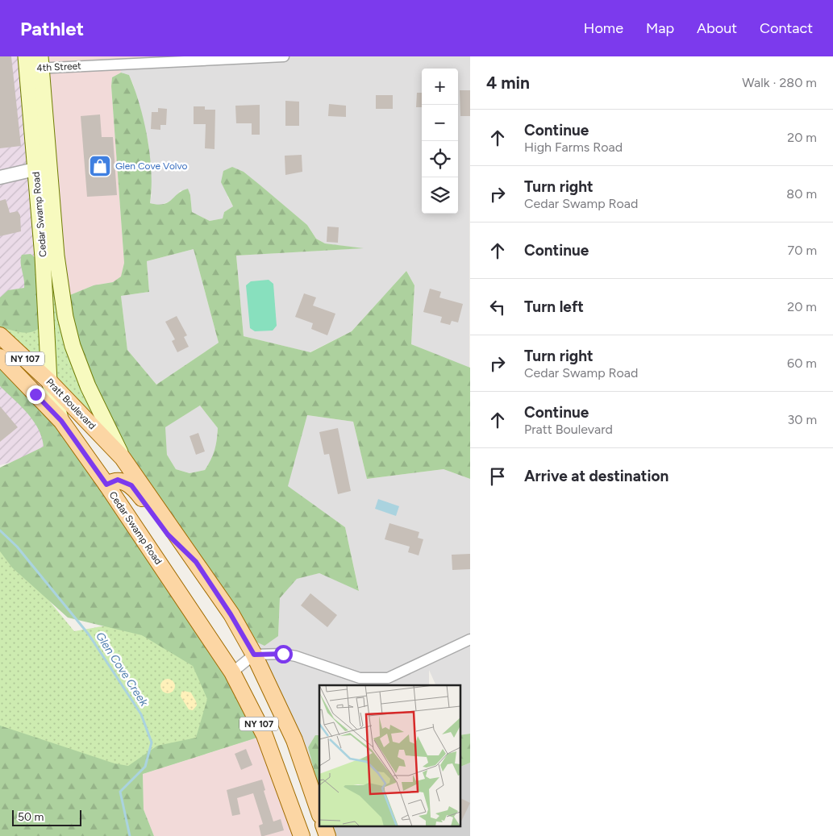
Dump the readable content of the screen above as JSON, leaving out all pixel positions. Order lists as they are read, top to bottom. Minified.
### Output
{"streets":{"main road":["Cedar Swamp Road","NY 107","Pratt Boulevard"],"street":["4th Street"]},"crossings":[["4th Street","Cedar Swamp Road"],["Cedar Swamp Road","Pratt Boulevard"]],"water":["Glen Cove Creek"],"places":{"shop":["Glen Cove Volvo"]},"scale_bar":"50 m","page":{"header":"Pathlet","nav":["Home","Map","About","Contact"],"heading":["4 min","Walk · 280 m"],"map_buttons":["+","−"],"list":[["Continue","High Farms Road","20 m"],["Turn right","Cedar Swamp Road","80 m"],["Continue","70 m"],["Turn left","20 m"],["Turn right","Cedar Swamp Road","60 m"],["Continue","Pratt Boulevard","30 m"],"Arrive at destination"],"scale":"50 m"}}
